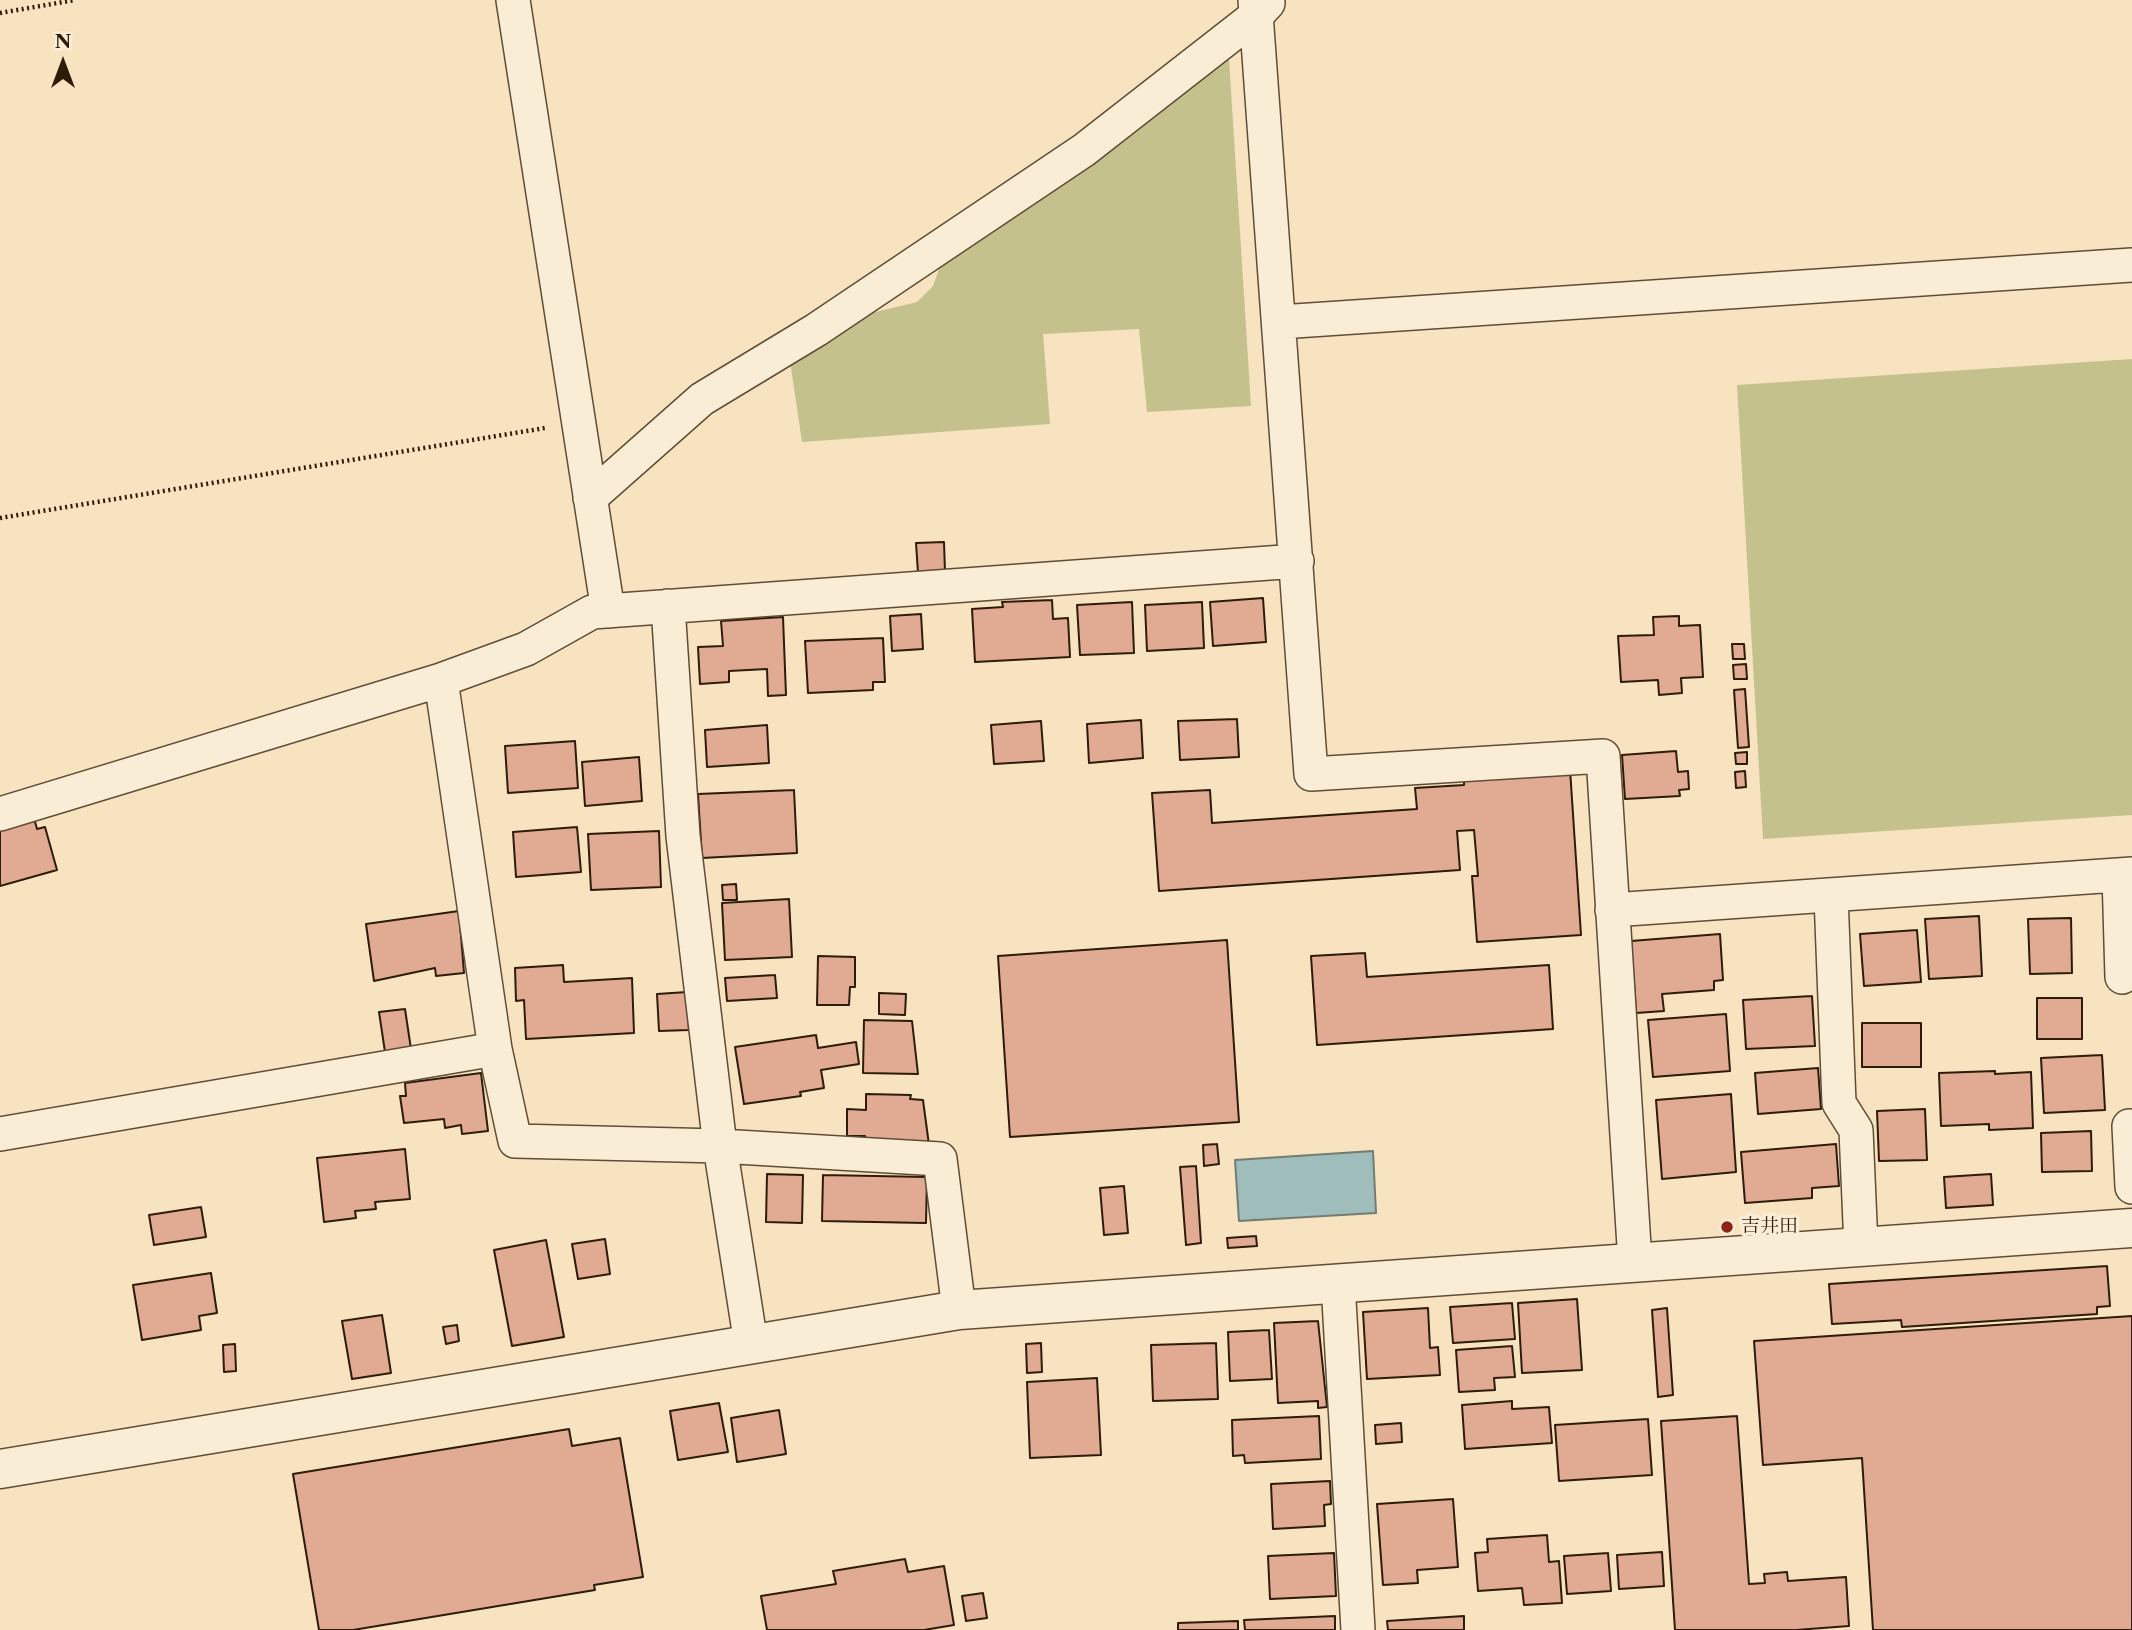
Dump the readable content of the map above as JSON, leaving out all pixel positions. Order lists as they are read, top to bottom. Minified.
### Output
{"places":["吉井田"],"north":"top"}
